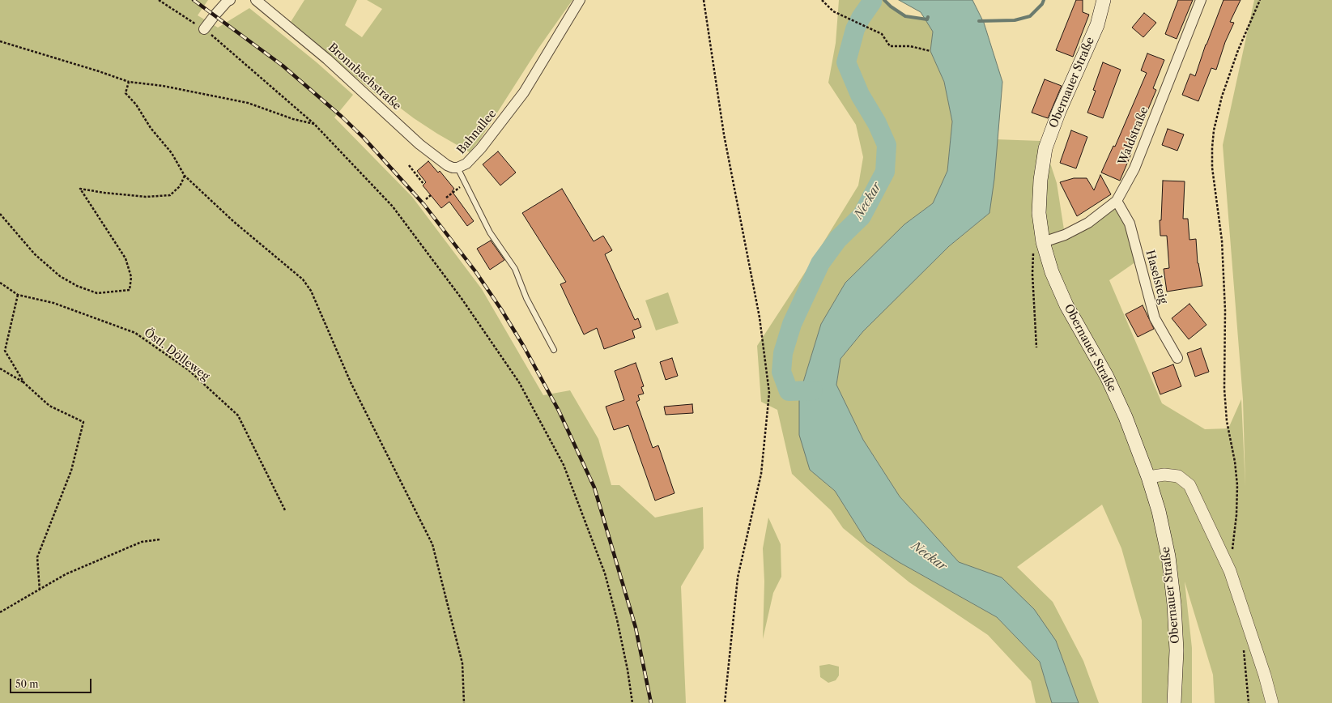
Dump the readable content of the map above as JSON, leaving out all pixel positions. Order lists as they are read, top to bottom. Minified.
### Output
{"streets":{"main road":["Obernauer Straße"],"street":["Bronnbachstraße","Bahnallee","Waldstraße","Haselsteig"],"path":["Östl. Dölleweg"]},"crossings":[["Bronnbachstraße","Bahnallee"],["Obernauer Straße","Waldstraße"],["Waldstraße","Haselsteig"]],"water":["Neckar"],"scale_bar":"50 m"}
